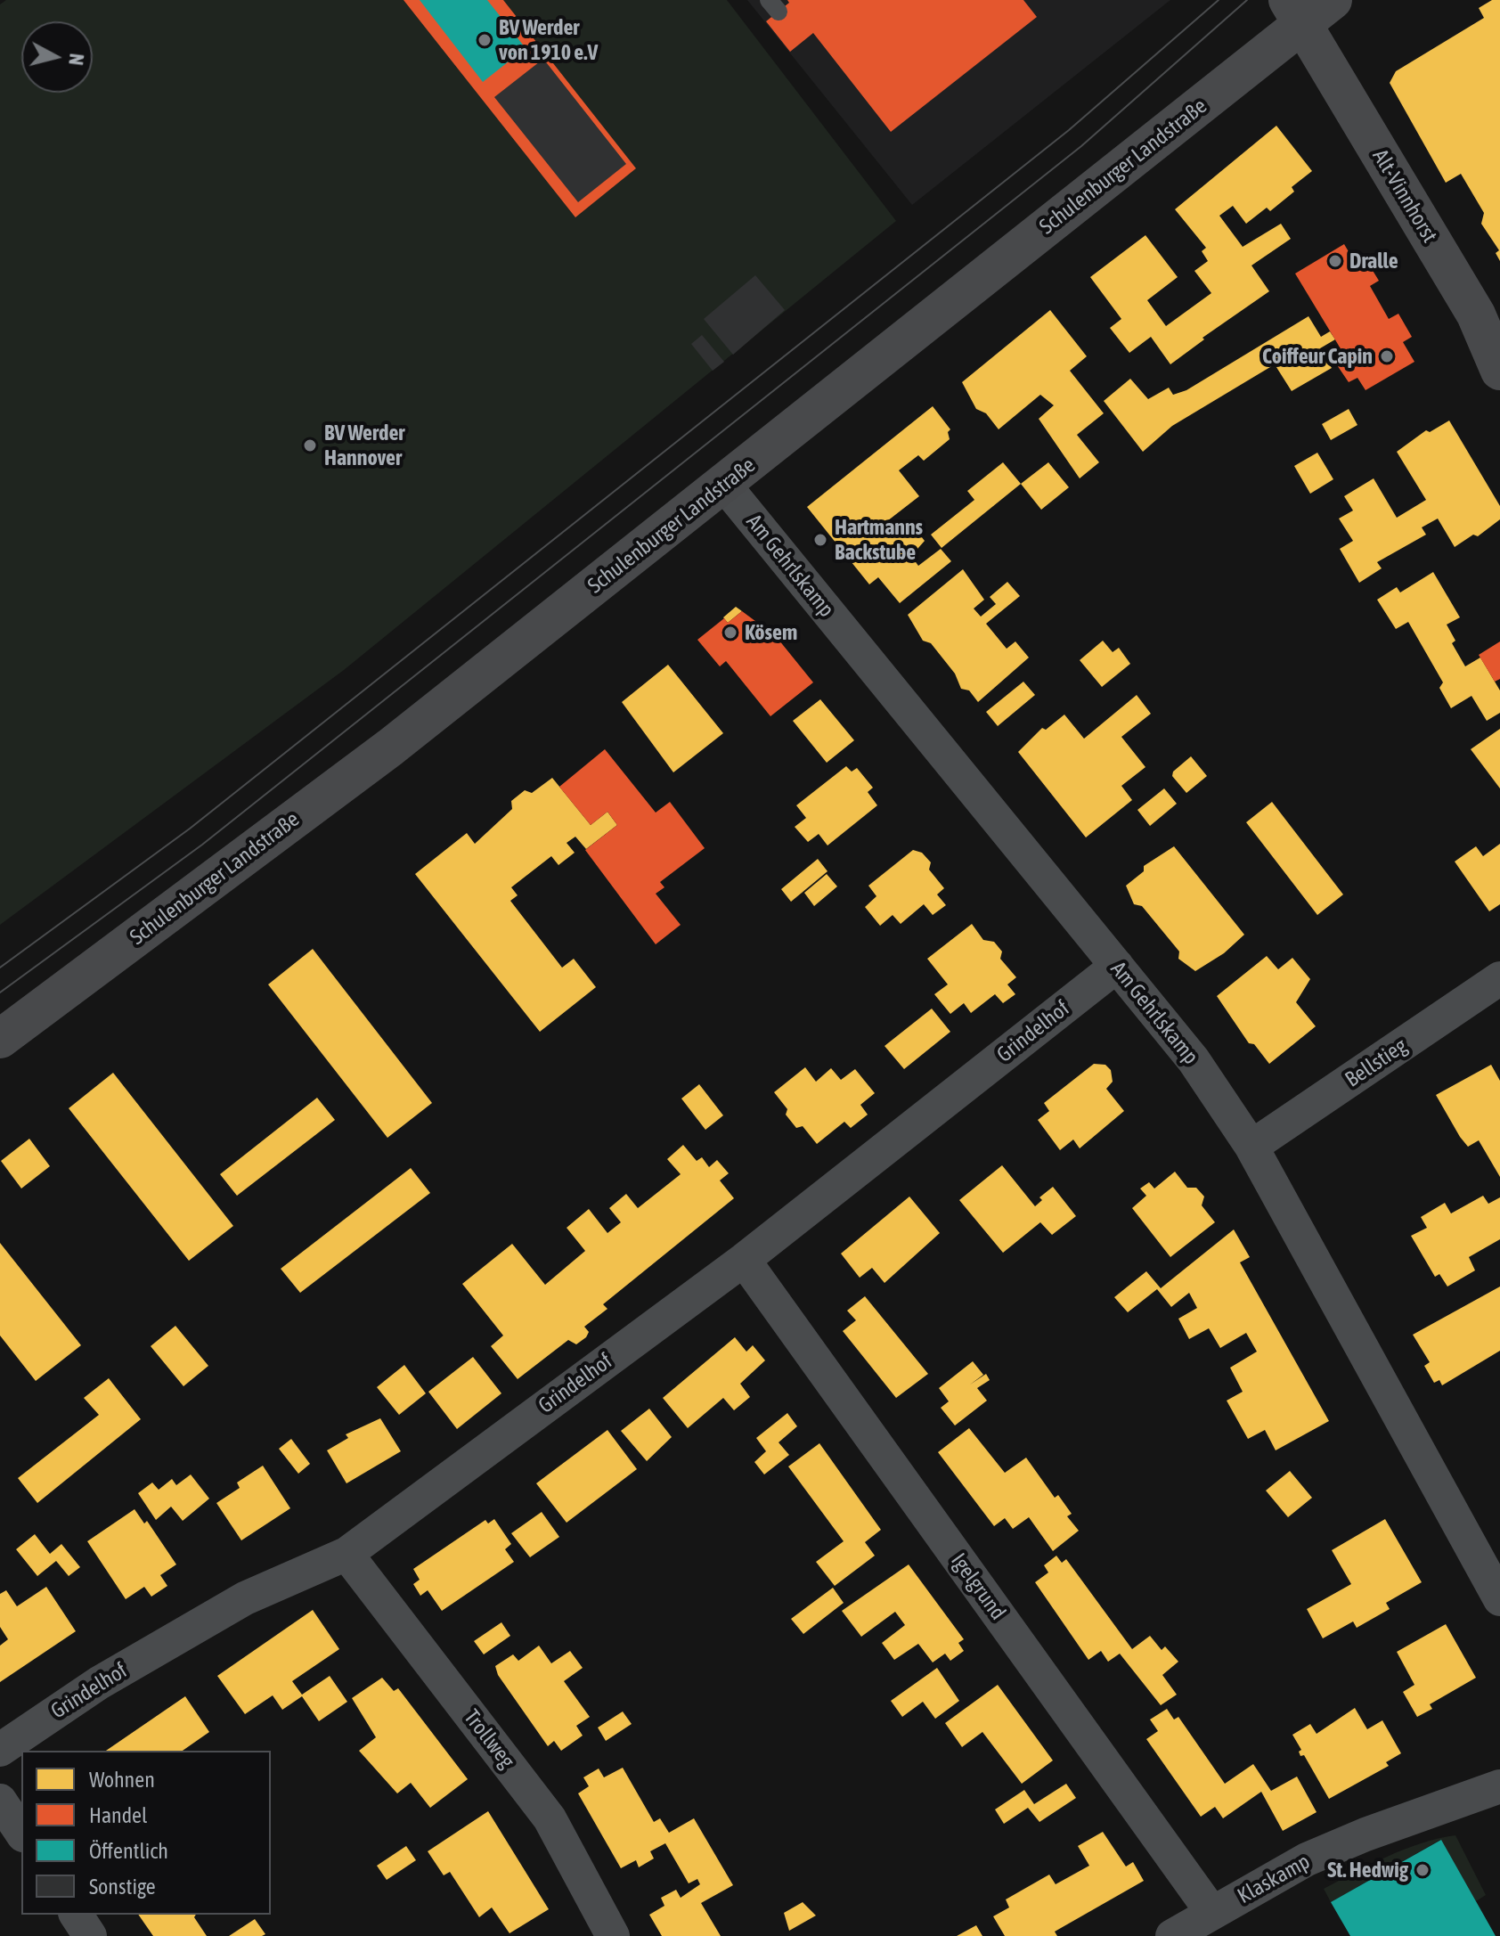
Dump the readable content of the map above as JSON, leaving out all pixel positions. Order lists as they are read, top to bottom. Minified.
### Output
{"streets":{"main road":["Schulenburger Landstraße","Alt-Vinnhorst"],"street":["Am Gehrlskamp","Grindelhof","Bellstieg","Igelgrund","Trollweg","Klaskamp"]},"crossings":[["Schulenburger Landstraße","Alt-Vinnhorst"],["Schulenburger Landstraße","Am Gehrlskamp"],["Am Gehrlskamp","Grindelhof"],["Am Gehrlskamp","Bellstieg"],["Grindelhof","Igelgrund"],["Grindelhof","Trollweg"],["Igelgrund","Klaskamp"]],"places":["BV Werder von 1910 e.V","Dralle","Coiffeur Capin","BV Werder Hannover","Hartmanns Backstube","Kösem","St. Hedwig"],"legend":["Wohnen","Handel","Öffentlich","Sonstige"],"north":"right"}
